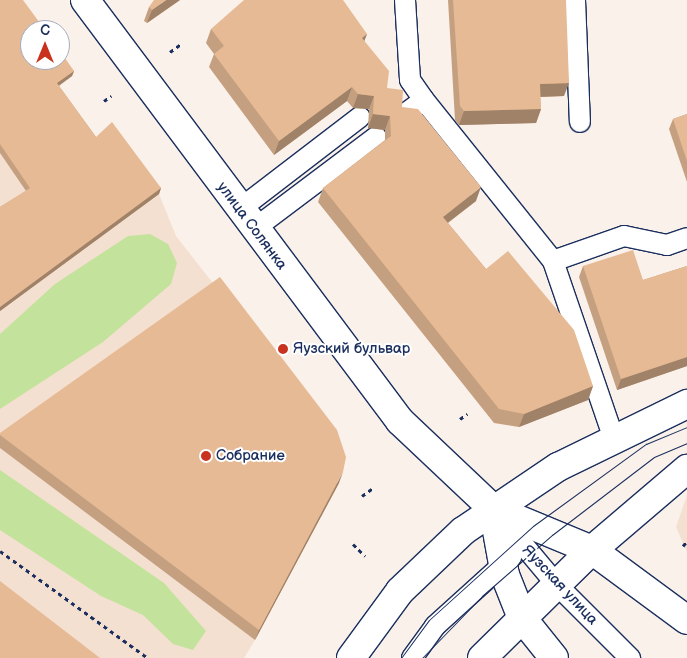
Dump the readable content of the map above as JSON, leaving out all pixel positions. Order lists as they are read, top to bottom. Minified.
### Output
{"streets":{"main road":["улица Солянка"],"lane":["Яузская улица"]},"crossings":[["улица Солянка","Яузская улица"]],"places":["Яузский бульвар","Собрание"],"north":"top"}
